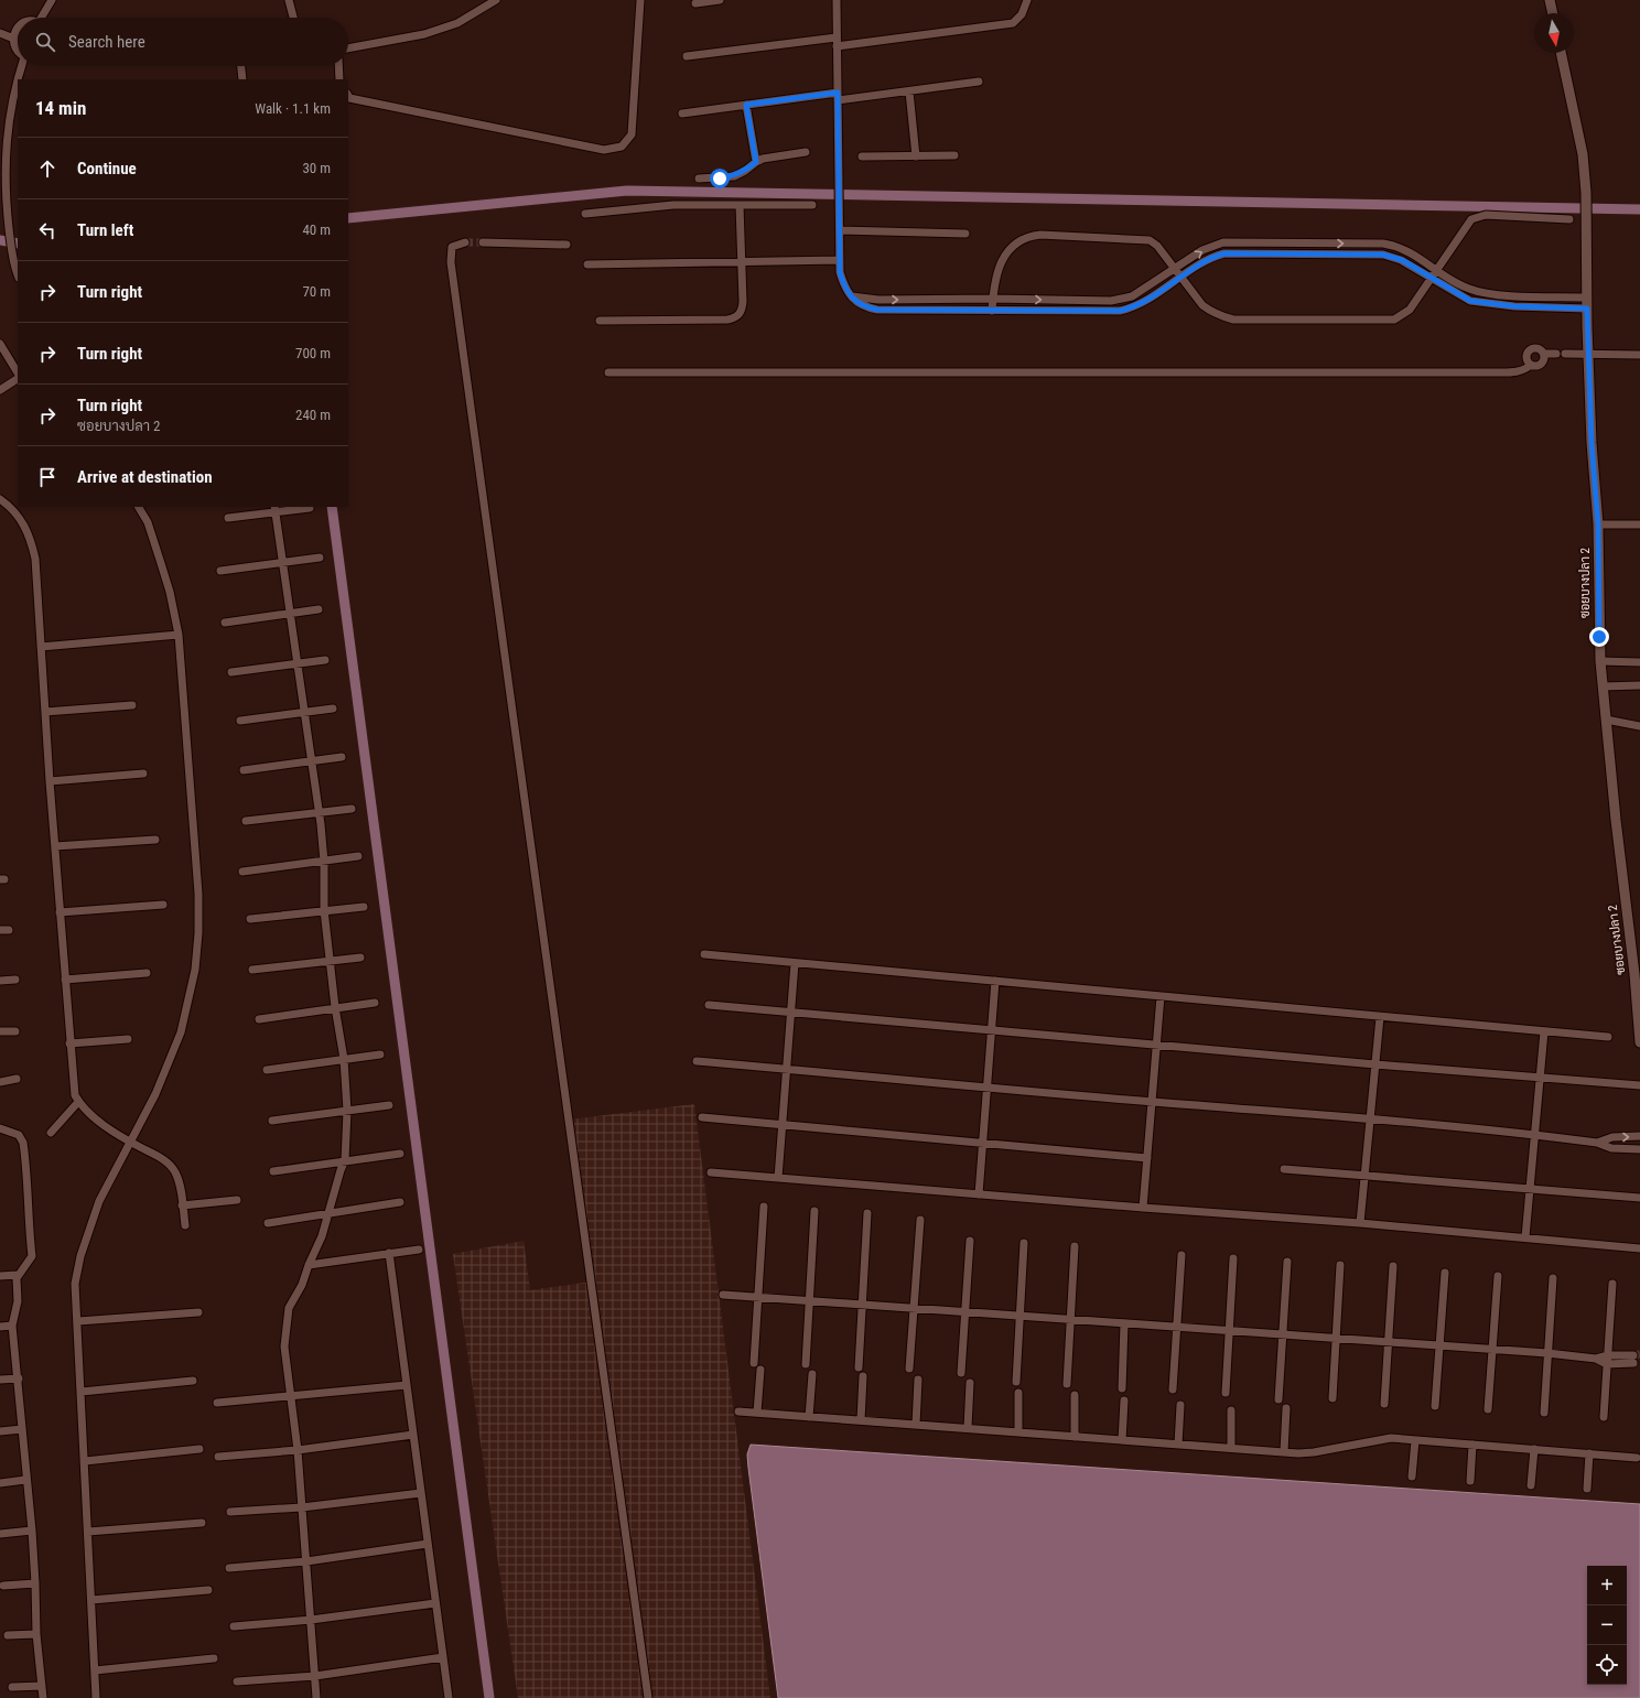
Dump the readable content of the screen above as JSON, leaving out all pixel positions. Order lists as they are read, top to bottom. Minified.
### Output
{"streets":{"street":["ซอยบางปลา 2"]},"north":"bottom","page":{"search":"Search here","heading":["14 min","Walk · 1.1 km"],"list":[["Continue","30 m"],["Turn left","40 m"],["Turn right","70 m"],["Turn right","700 m"],["Turn right","ซอยบางปลา 2","240 m"],"Arrive at destination"],"map_buttons":["+","−"]}}
